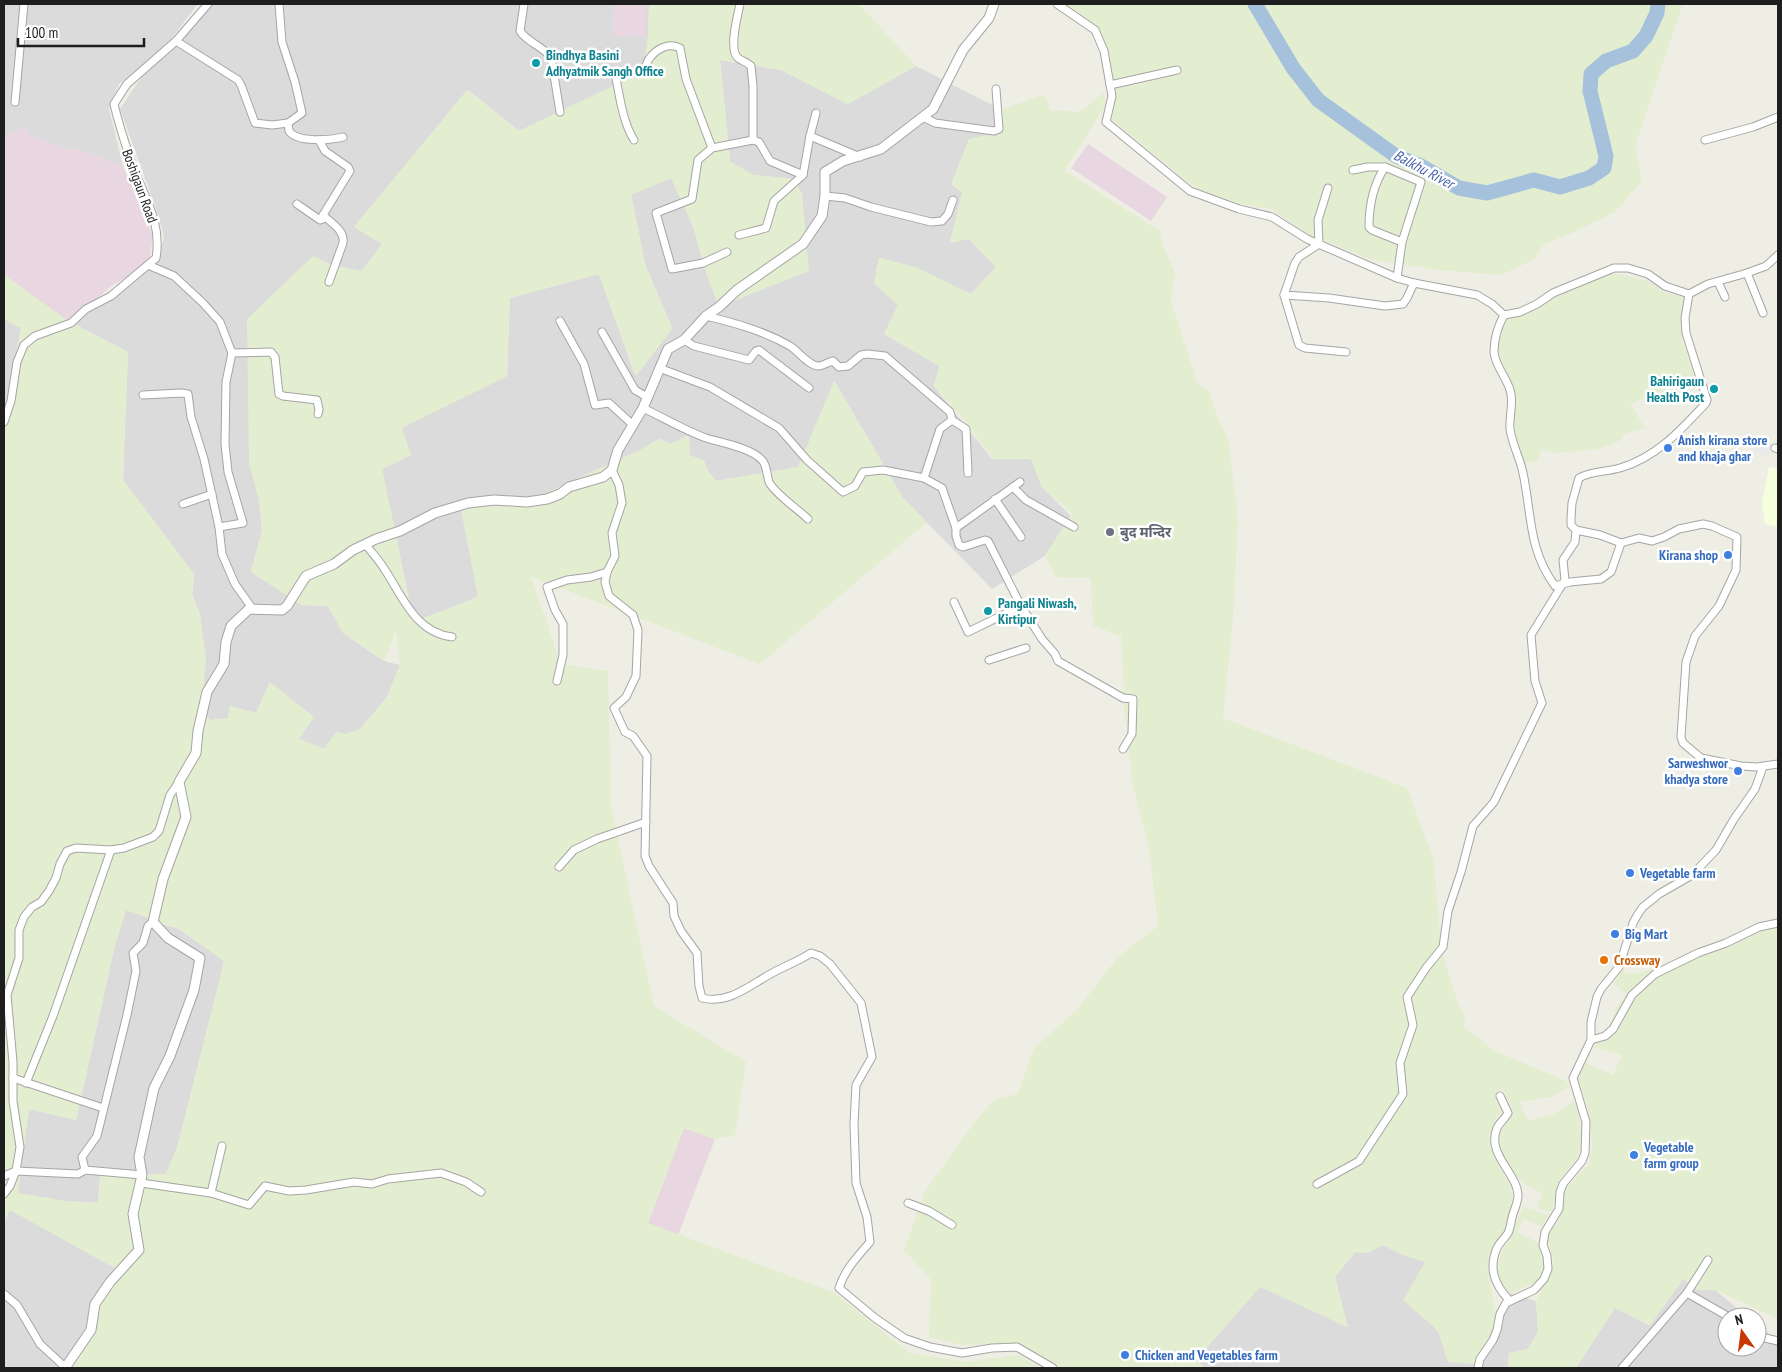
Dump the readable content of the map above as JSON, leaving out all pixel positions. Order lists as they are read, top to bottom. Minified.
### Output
{"streets":{"street":["Boshigaun Road"]},"water":["Balkhu River"],"places":["Bindhya Basini Adhyatmik Sangh Office","Bahirigaun Health Post","Anish kirana store and khaja ghar","बुद मन्दिर","Kirana shop","Pangali Niwash, Kirtipur","Sarweshwor khadya store","Vegetable farm","Big Mart","Crossway","Vegetable farm group","Chicken and Vegetables farm"],"scale_bar":"100 m","north":"top"}
